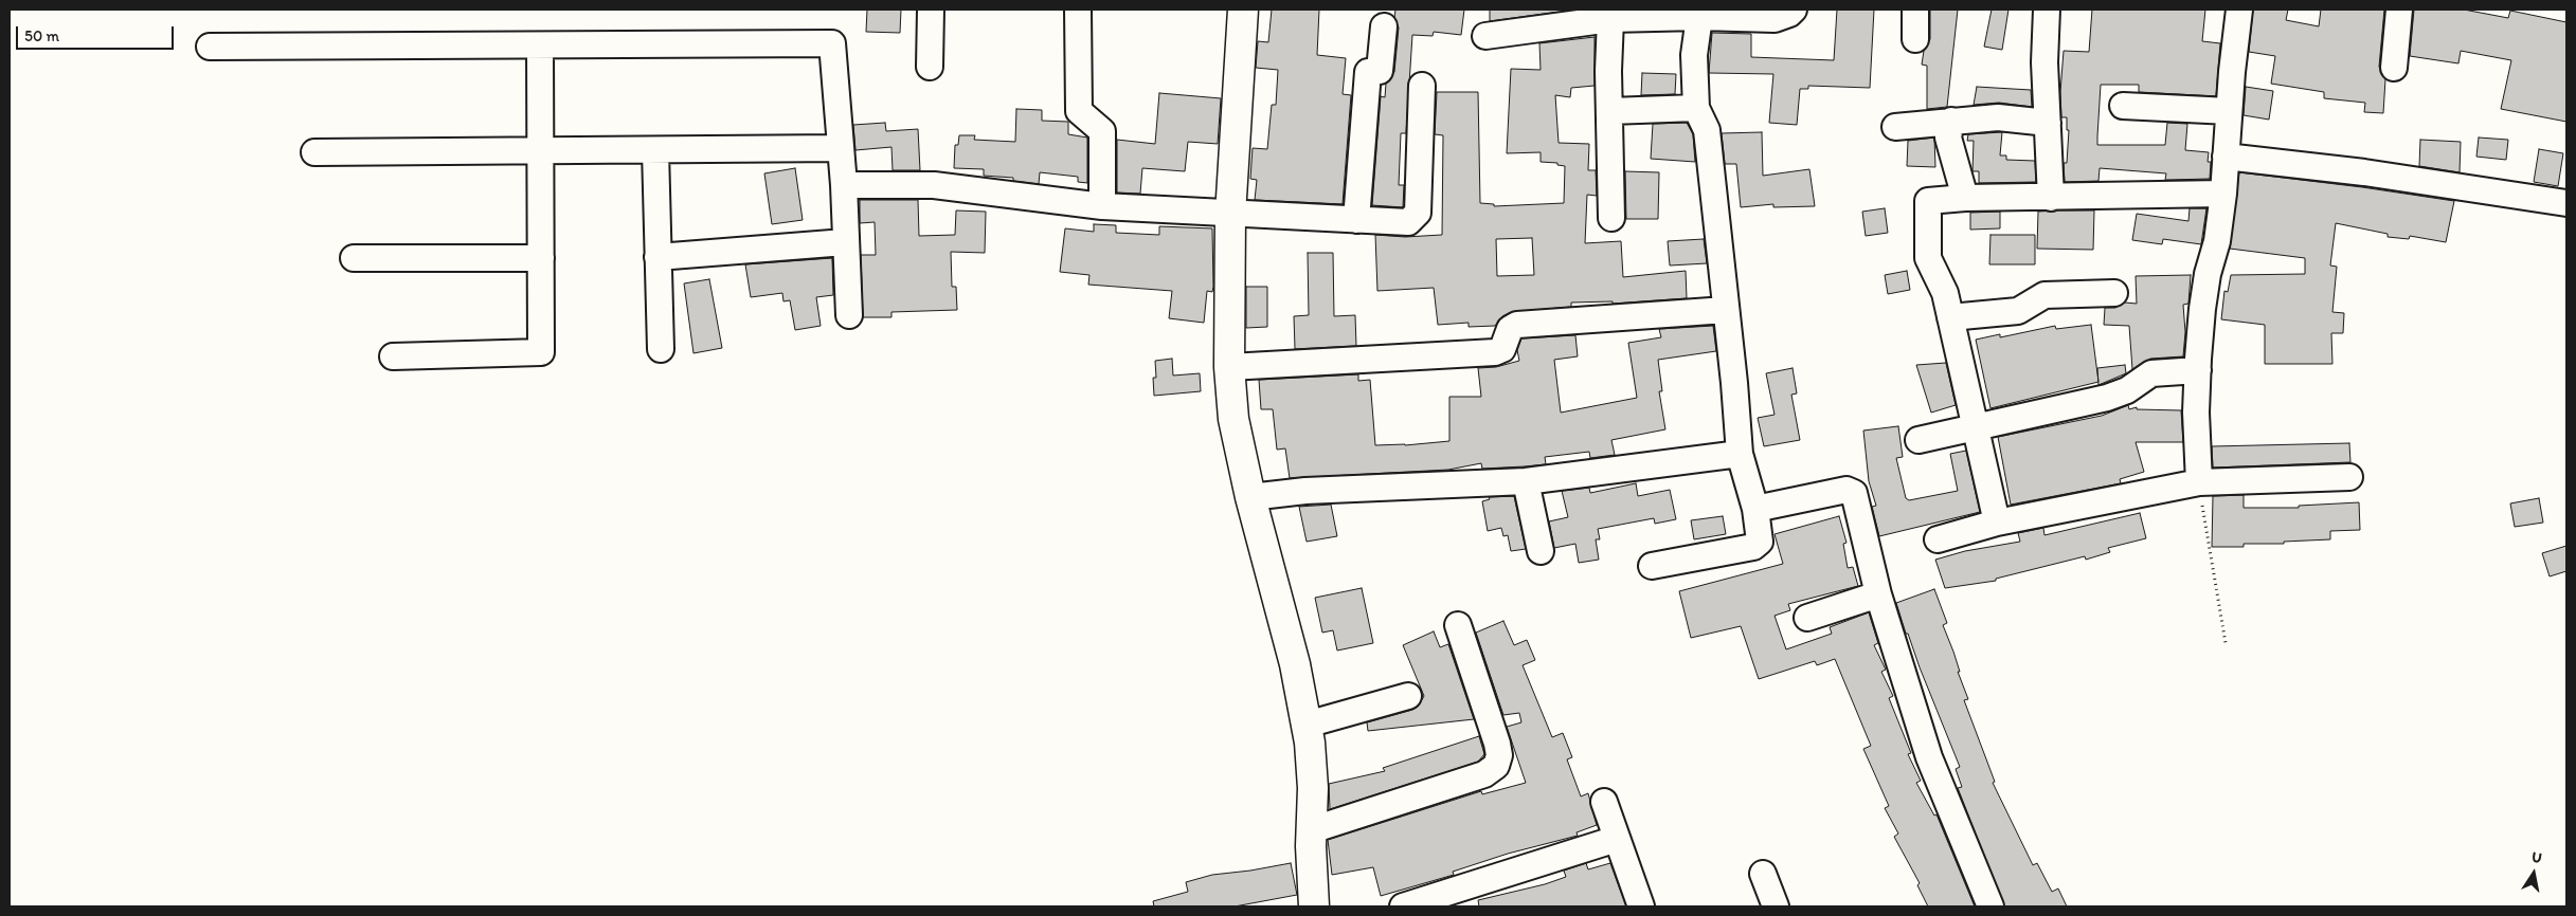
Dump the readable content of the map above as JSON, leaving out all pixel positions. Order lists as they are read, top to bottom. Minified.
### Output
{"scale_bar":"50 m","north":"top"}
